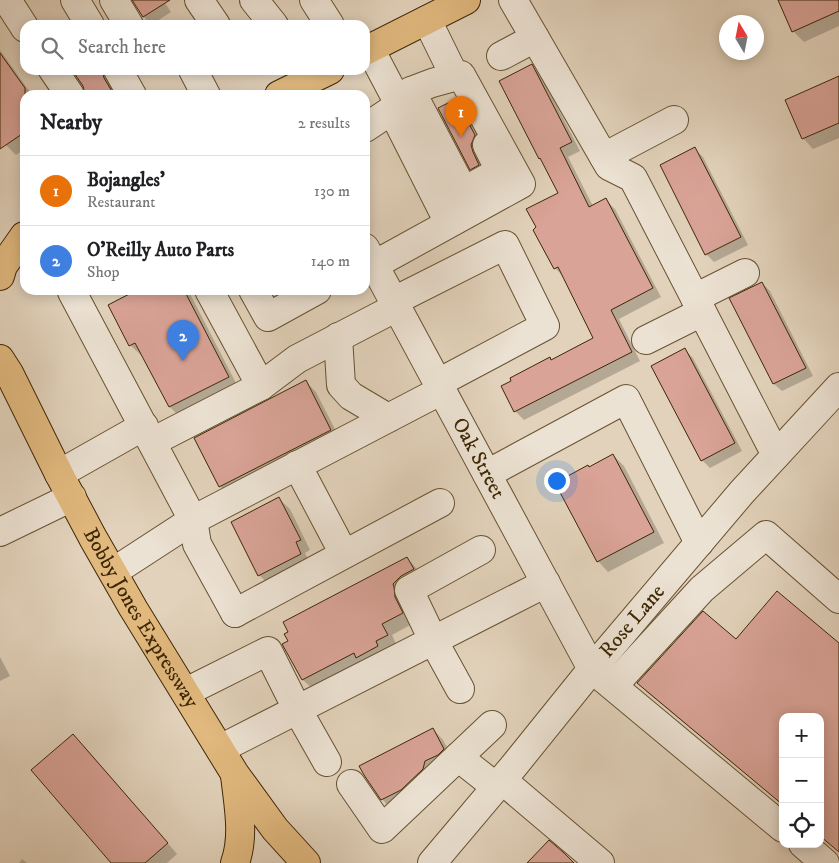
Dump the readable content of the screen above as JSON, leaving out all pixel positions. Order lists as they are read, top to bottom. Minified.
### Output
{"streets":{"main road":["Bobby Jones Expressway"],"street":["Oak Street","Rose Lane"]},"crossings":[["Oak Street","Rose Lane"]],"north":"top","page":{"search":"Search here","heading":["Nearby","2 results"],"pins":["1","2"],"list":[{"mark":"1","name":"Bojangles'","note":"Restaurant","value":"130 m"},{"mark":"2","name":"O'Reilly Auto Parts","note":"Shop","value":"140 m"}],"map_buttons":["+","−"]}}
